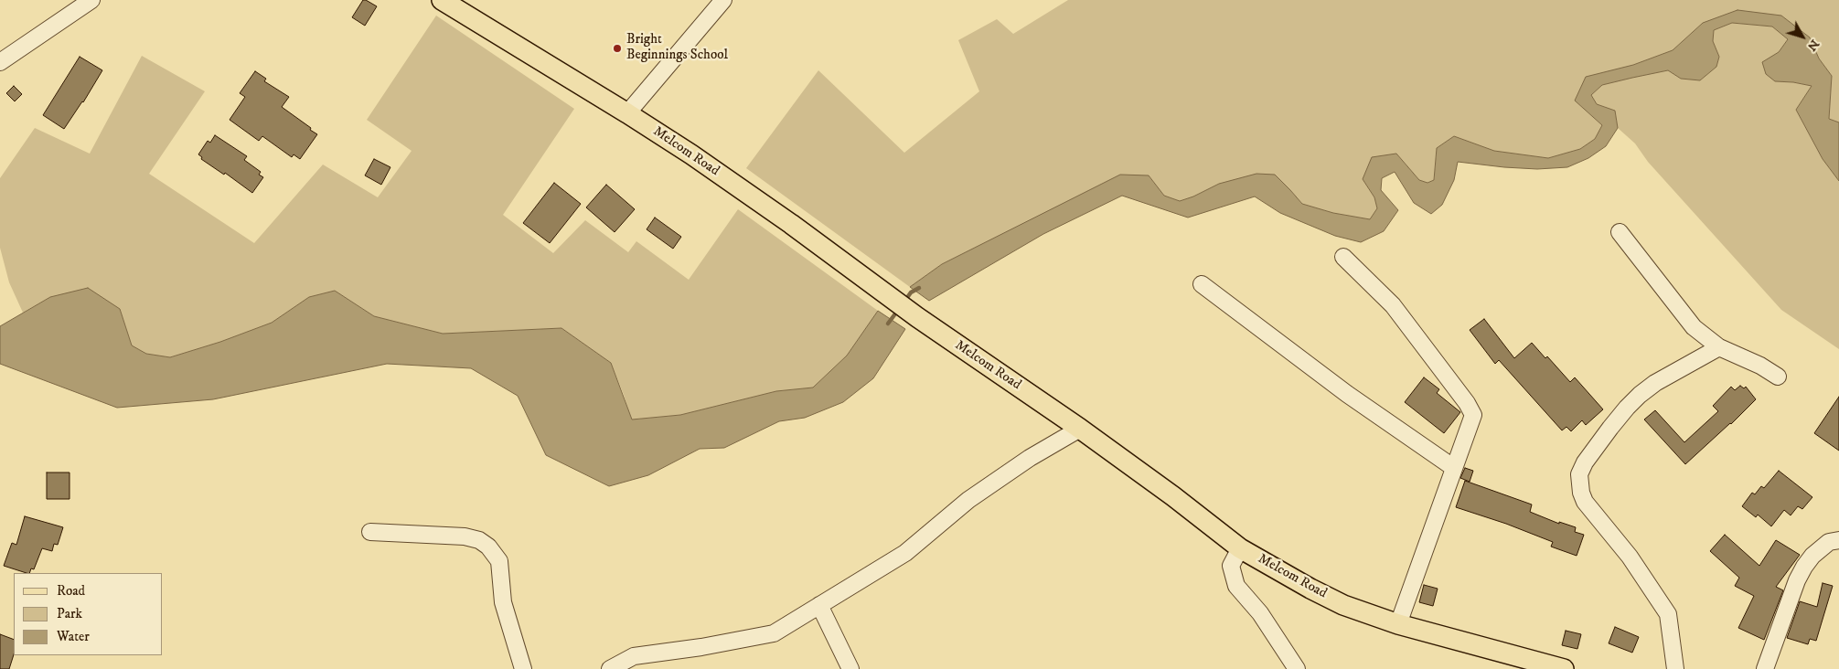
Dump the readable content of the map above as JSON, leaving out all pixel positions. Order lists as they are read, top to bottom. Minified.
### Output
{"streets":{"main road":["Melcom Road"]},"places":["Bright Beginnings School"],"legend":["Road","Park","Water"],"north":"bottom right"}
